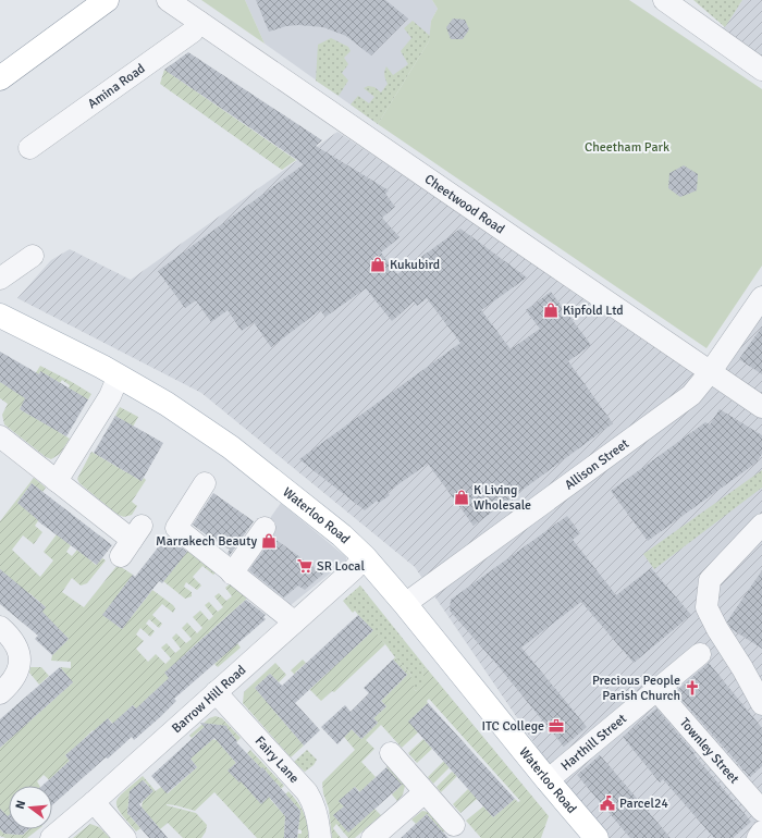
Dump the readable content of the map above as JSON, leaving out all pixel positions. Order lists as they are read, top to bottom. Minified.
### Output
{"streets":{"main road":["Waterloo Road"],"street":["Amina Road","Cheetwood Road","Allison Street","Barrow Hill Road","Harthill Street","Townley Street","Fairy Lane"]},"crossings":[["Amina Road","Cheetwood Road"],["Cheetwood Road","Allison Street"],["Allison Street","Waterloo Road"],["Waterloo Road","Barrow Hill Road"],["Waterloo Road","Harthill Street"],["Barrow Hill Road","Fairy Lane"],["Harthill Street","Townley Street"]],"parks":["Cheetham Park"],"places":{"shop":["Kukubird","Kipfold Ltd","K Living Wholesale","Marrakech Beauty"],"supermarket":["SR Local"],"church":["Precious People Parish Church"],"office":["ITC College"],"public building":["Parcel24"]},"north":"left"}
